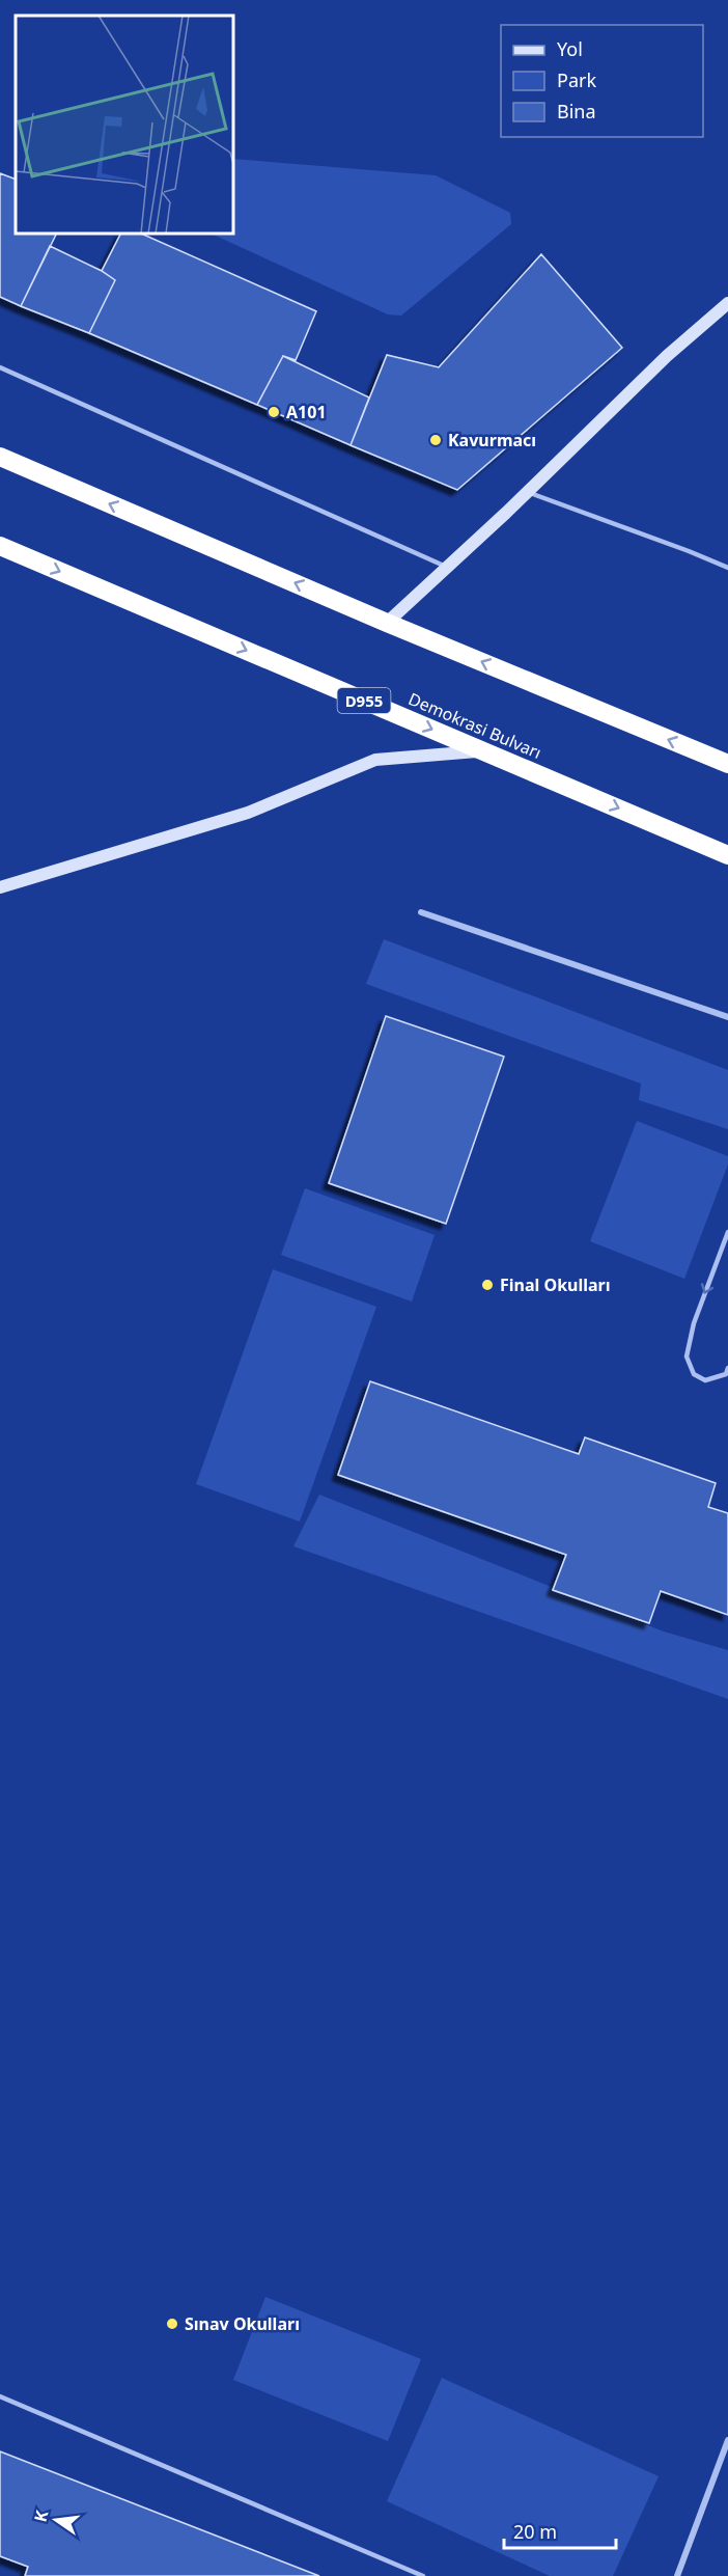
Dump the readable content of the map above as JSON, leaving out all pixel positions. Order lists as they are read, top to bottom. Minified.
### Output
{"streets":{"highway":["D955","Demokrasi Bulvarı"]},"places":["A101","Kavurmacı","Final Okulları","Sınav Okulları"],"legend":["Yol","Park","Bina"],"scale_bar":"20 m","north":"left"}
